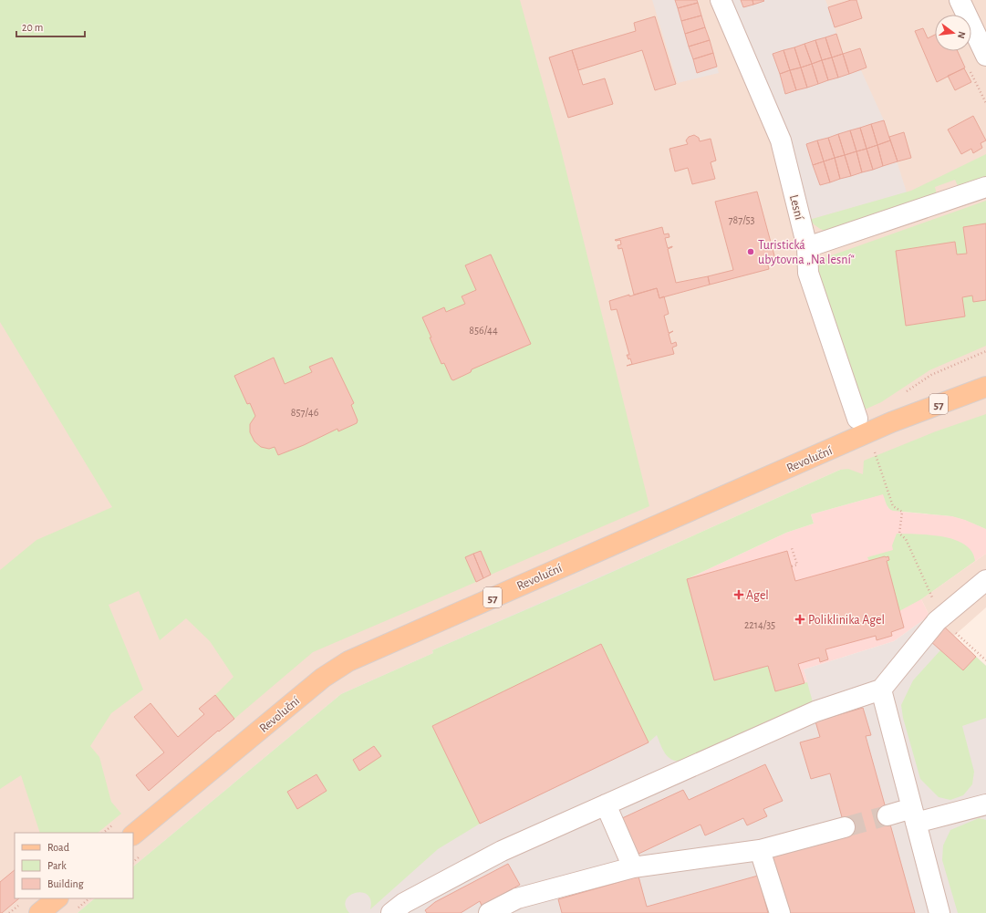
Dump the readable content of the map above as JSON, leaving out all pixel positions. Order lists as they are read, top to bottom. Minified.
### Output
{"streets":{"main road":["57","Revoluční"],"street":["Lesní"]},"places":{"other":["Turistická ubytovna „Na lesní“"],"health":["Agel","Poliklinika Agel"]},"house_numbers":["787/53","856/44","857/46","2214/35"],"legend":["Road","Park","Building"],"scale_bar":"20 m","north":"right"}
